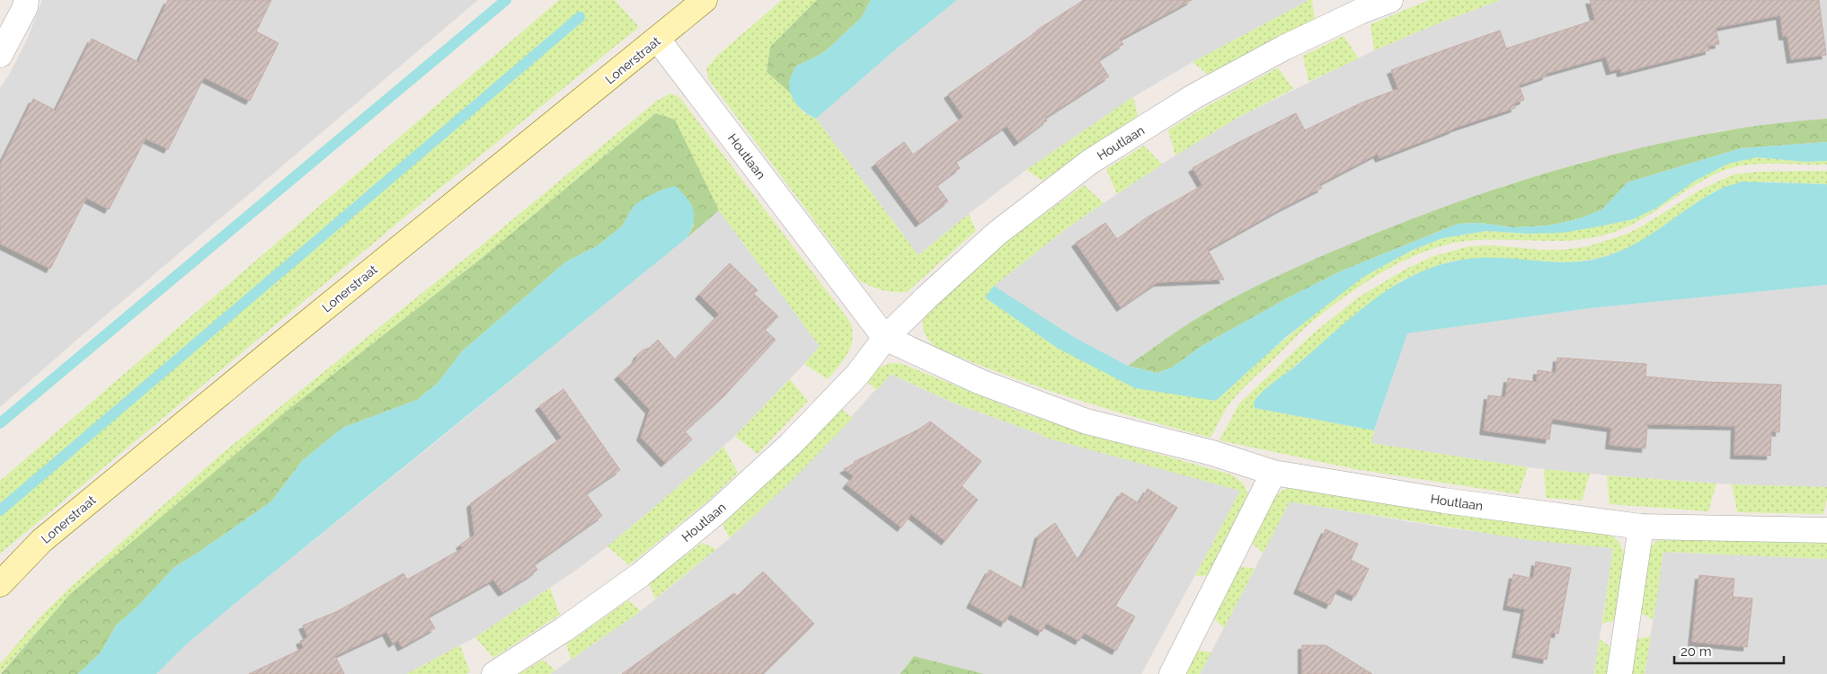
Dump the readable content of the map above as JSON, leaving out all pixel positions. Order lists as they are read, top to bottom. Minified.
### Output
{"streets":{"street":["Lonerstraat","Houtlaan"]},"crossings":[["Lonerstraat","Houtlaan"]],"scale_bar":"20 m"}
